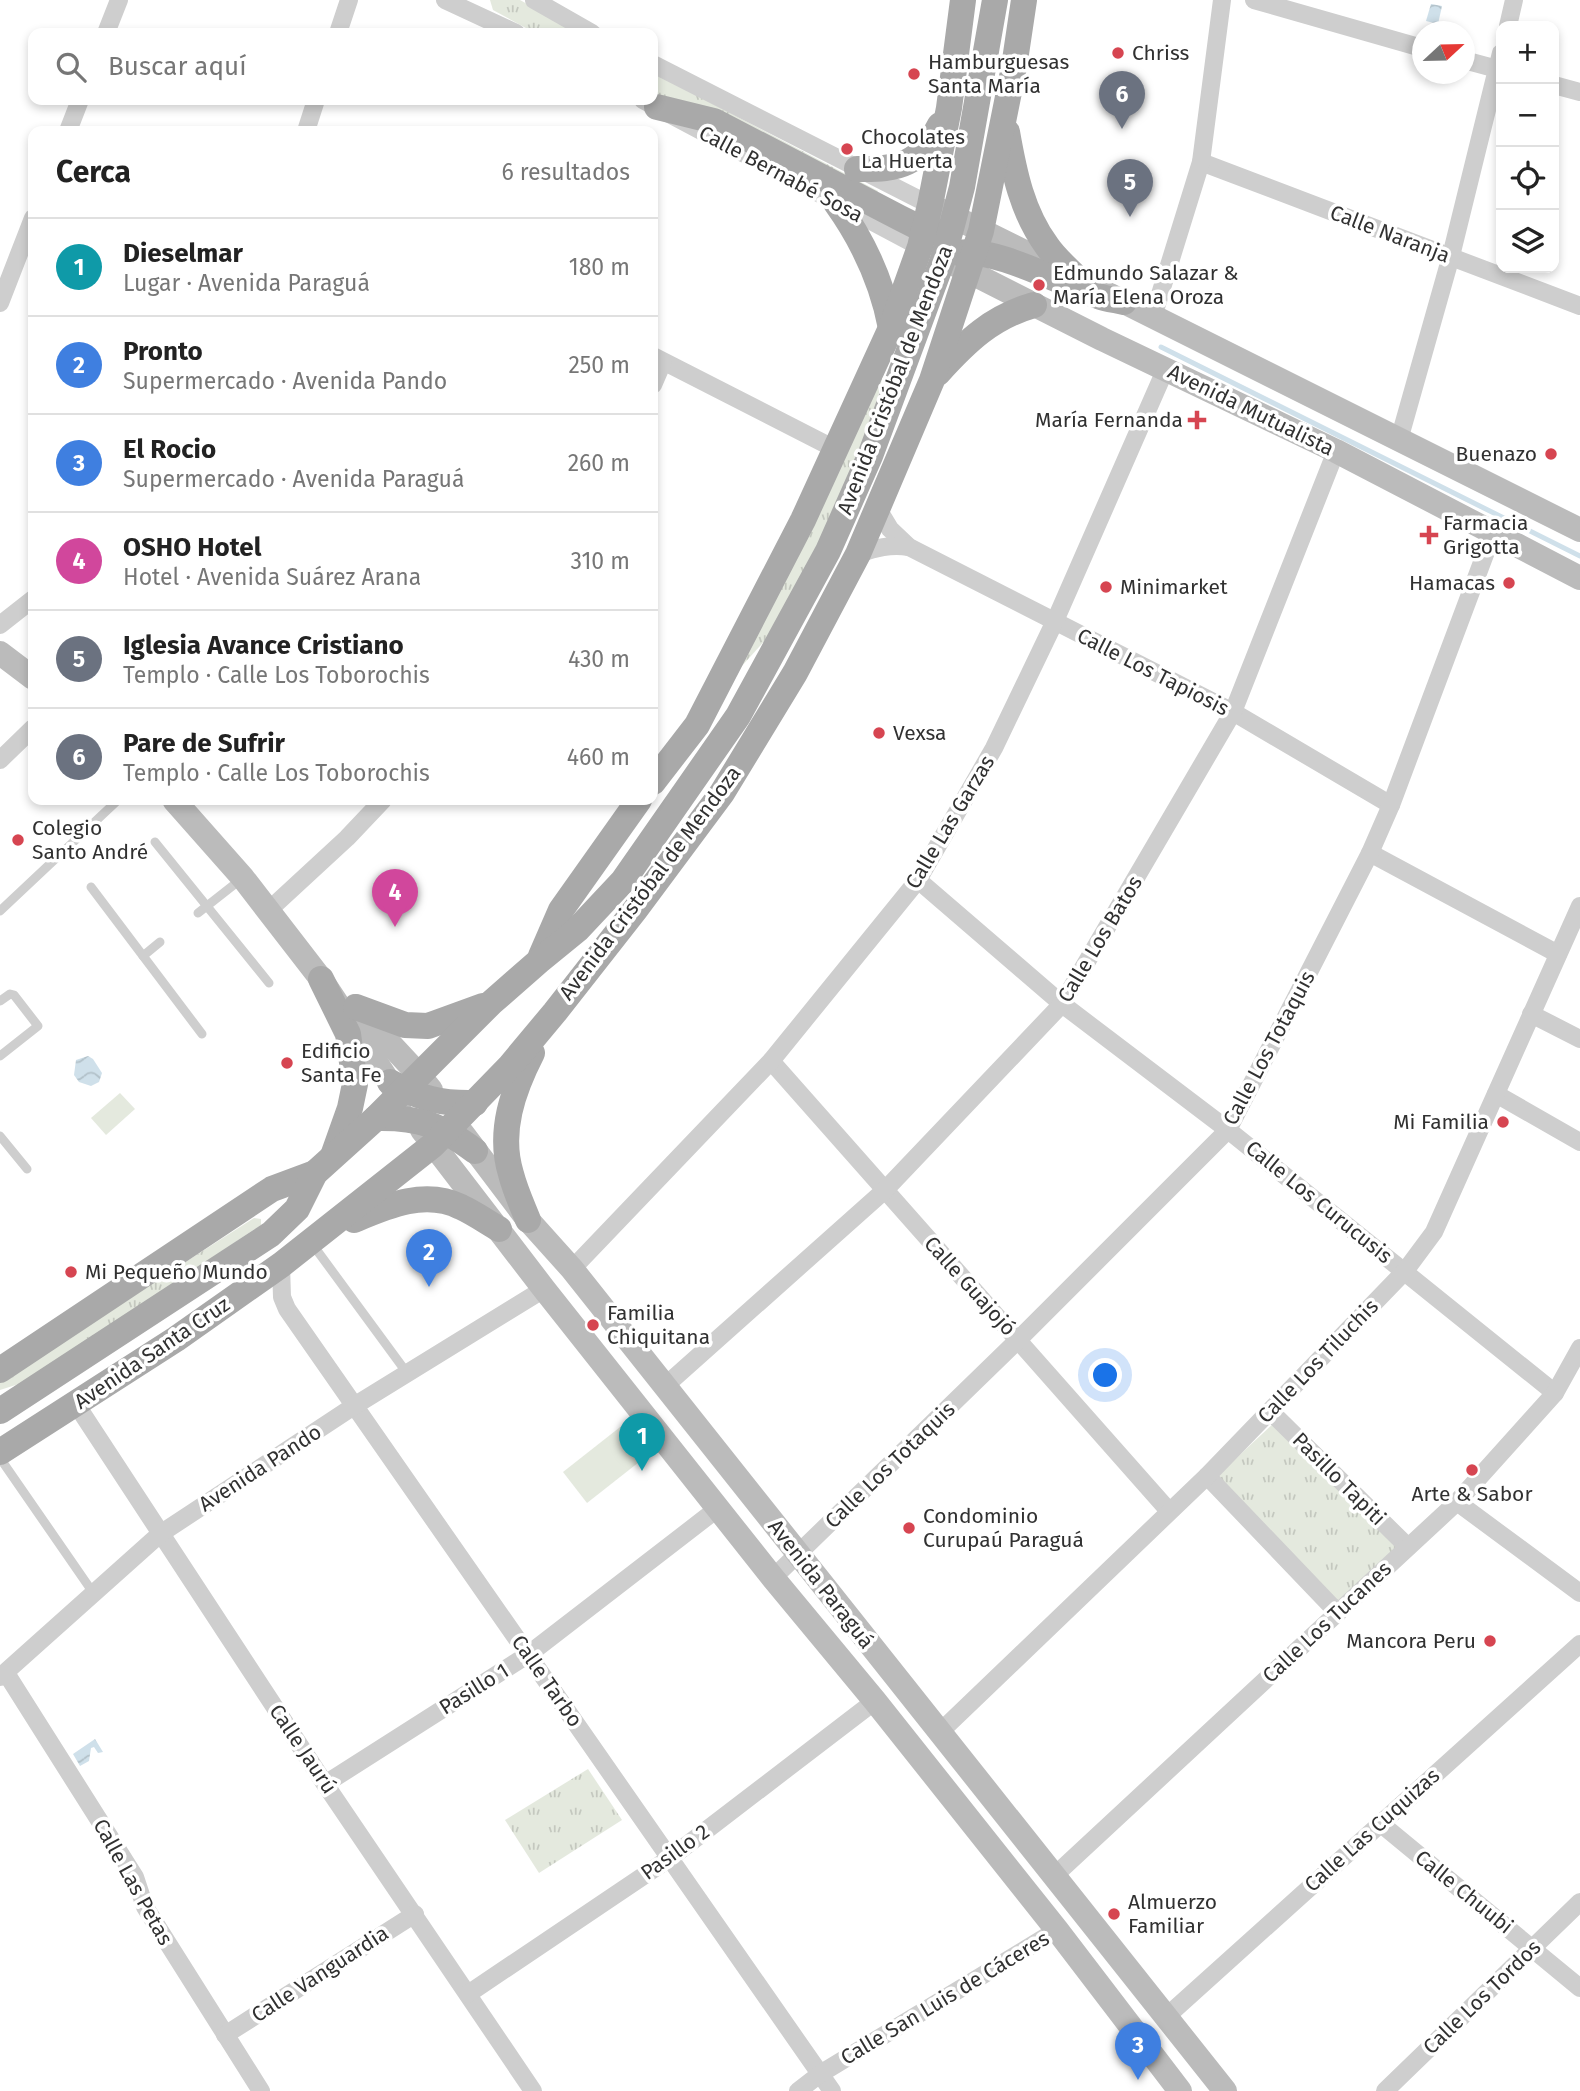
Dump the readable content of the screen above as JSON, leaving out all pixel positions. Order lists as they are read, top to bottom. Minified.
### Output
{"streets":{"main road":["Avenida Cristóbal de Mendoza","Avenida Mutualista","Avenida Santa Cruz","Avenida Paraguá"],"street":["Calle Bernabé Sosa","Calle Naranja","Calle Los Tapiosis","Calle Las Garzas","Calle Los Batos","Calle Los Totaquis","Calle Los Curucusis","Calle Guajojó","Calle Los Tiluchis","Avenida Pando","Pasillo Tapiti","Calle Los Tucanes","Calle Tarbo","Pasillo 1","Calle Jaurú","Calle Las Cuquizas","Pasillo 2","Calle Las Petas","Calle Chuubi","Calle Vanguardia","Calle Los Tordos","Calle San Luis de Cáceres"]},"crossings":[["Calle Bernabé Sosa","Avenida Cristóbal de Mendoza"],["Avenida Cristóbal de Mendoza","Avenida Mutualista"],["Avenida Cristóbal de Mendoza","Calle Los Tapiosis"],["Avenida Cristóbal de Mendoza","Avenida Santa Cruz"],["Avenida Cristóbal de Mendoza","Avenida Paraguá"],["Avenida Mutualista","Calle Las Garzas"],["Avenida Mutualista","Calle Los Batos"],["Avenida Mutualista","Calle Los Totaquis"],["Calle Los Tapiosis","Calle Las Garzas"],["Calle Los Tapiosis","Calle Los Batos"],["Calle Los Tapiosis","Calle Los Totaquis"],["Calle Las Garzas","Calle Los Curucusis"],["Calle Las Garzas","Calle Guajojó"],["Calle Las Garzas","Avenida Paraguá"],["Calle Los Batos","Calle Los Curucusis"],["Calle Los Batos","Calle Guajojó"],["Calle Los Batos","Avenida Paraguá"],["Calle Los Totaquis","Calle Los Curucusis"],["Calle Los Totaquis","Calle Guajojó"],["Calle Los Totaquis","Avenida Paraguá"],["Calle Los Curucusis","Calle Los Tiluchis"],["Calle Los Curucusis","Calle Los Tucanes"],["Calle Guajojó","Calle Los Tiluchis"],["Avenida Santa Cruz","Avenida Paraguá"],["Avenida Santa Cruz","Calle Tarbo"],["Avenida Santa Cruz","Calle Jaurú"],["Calle Los Tiluchis","Pasillo Tapiti"],["Calle Los Tiluchis","Avenida Paraguá"],["Avenida Pando","Avenida Paraguá"],["Avenida Pando","Calle Tarbo"],["Avenida Pando","Calle Jaurú"],["Avenida Pando","Calle Las Petas"],["Pasillo Tapiti","Calle Los Tucanes"],["Avenida Paraguá","Calle Los Tucanes"],["Avenida Paraguá","Pasillo 1"],["Avenida Paraguá","Calle Las Cuquizas"],["Avenida Paraguá","Pasillo 2"],["Avenida Paraguá","Calle San Luis de Cáceres"],["Calle Tarbo","Pasillo 1"],["Calle Tarbo","Pasillo 2"],["Calle Tarbo","Calle San Luis de Cáceres"],["Pasillo 1","Calle Jaurú"],["Calle Jaurú","Pasillo 2"],["Calle Jaurú","Calle Vanguardia"],["Calle Las Cuquizas","Calle Chuubi"],["Calle Las Petas","Calle Vanguardia"],["Calle Chuubi","Calle Los Tordos"]],"places":{"other":["Chriss","Hamburguesas Santa María","Chocolates La Huerta","Edmundo Salazar & María Elena Oroza","Buenazo","Hamacas","Minimarket","Vexsa","Colegio Santo André","Edificio Santa Fe","Mi Familia","Mi Pequeño Mundo","Familia Chiquitana","Arte & Sabor","Condominio Curupaú Paraguá","Mancora Peru","Almuerzo Familiar"],"health":["María Fernanda","Farmacia Grigotta"]},"north":"right","page":{"map_buttons":["+","−"],"search":"Buscar aquí","pins":["6","5","4","2","1","3"],"heading":["Cerca","6 resultados"],"list":[{"mark":"1","name":"Dieselmar","note":"Lugar · Avenida Paraguá","value":"180 m"},{"mark":"2","name":"Pronto","note":"Supermercado · Avenida Pando","value":"250 m"},{"mark":"3","name":"El Rocio","note":"Supermercado · Avenida Paraguá","value":"260 m"},{"mark":"4","name":"OSHO Hotel","note":"Hotel · Avenida Suárez Arana","value":"310 m"},{"mark":"5","name":"Iglesia Avance Cristiano","note":"Templo · Calle Los Toborochis","value":"430 m"},{"mark":"6","name":"Pare de Sufrir","note":"Templo · Calle Los Toborochis","value":"460 m"}]}}
